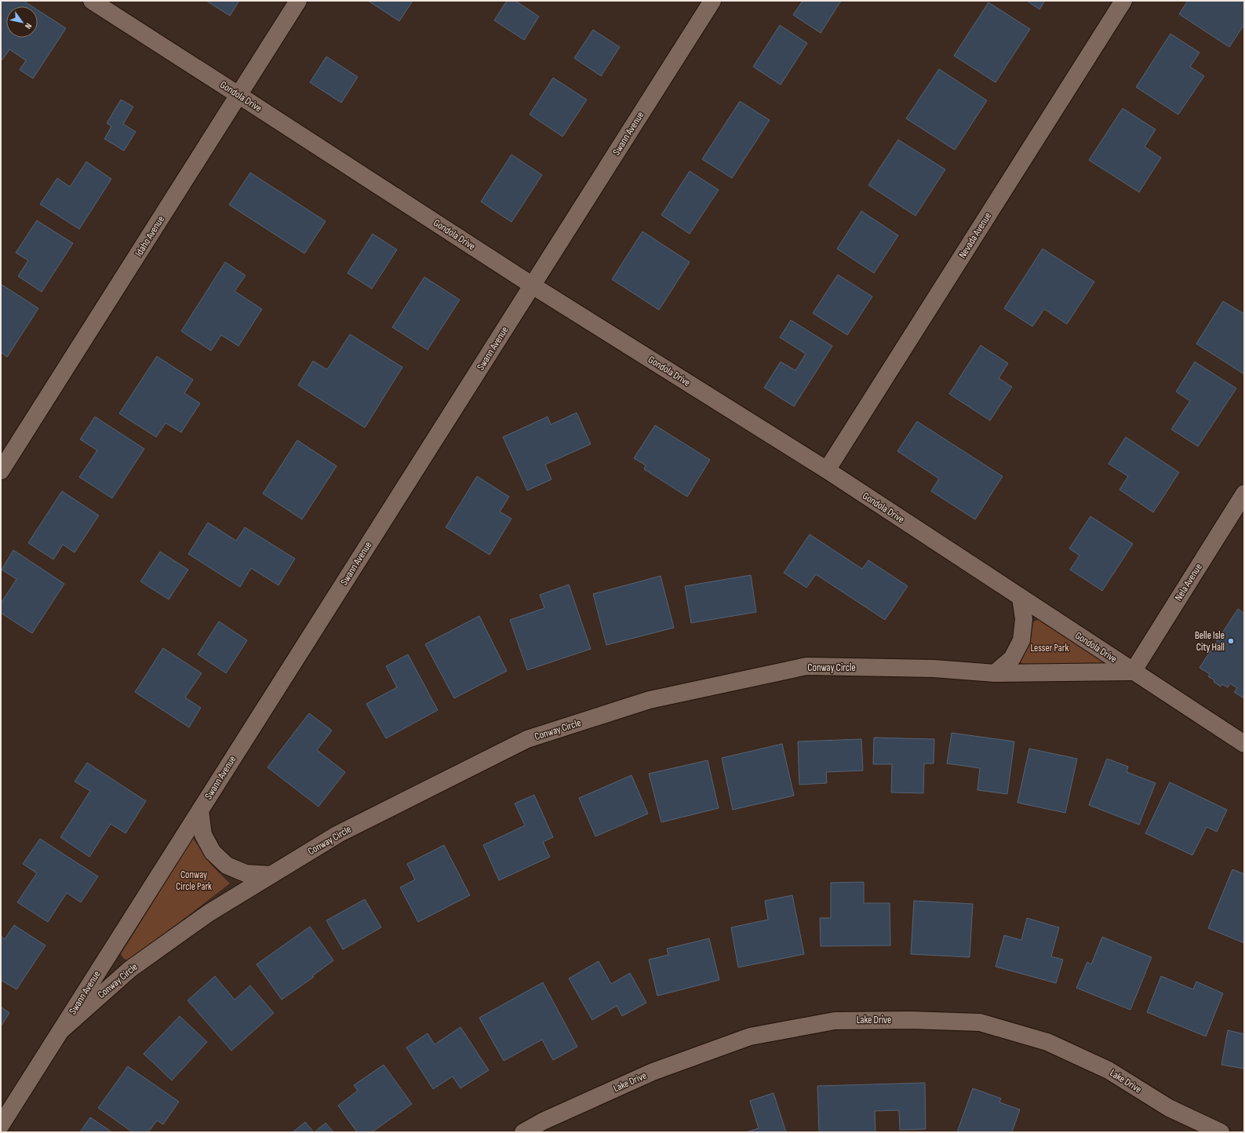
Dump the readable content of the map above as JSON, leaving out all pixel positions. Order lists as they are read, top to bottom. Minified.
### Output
{"streets":{"street":["Gondola Drive","Swann Avenue","Nevada Avenue","Idaho Avenue","Nela Avenue","Conway Circle","Lake Drive"]},"crossings":[["Gondola Drive","Swann Avenue"],["Gondola Drive","Nevada Avenue"],["Gondola Drive","Idaho Avenue"],["Gondola Drive","Nela Avenue"],["Gondola Drive","Conway Circle"],["Swann Avenue","Conway Circle"],["Nela Avenue","Conway Circle"]],"parks":["Lesser Park","Conway Circle Park"],"places":["Belle Isle City Hall"],"north":"bottom right"}
